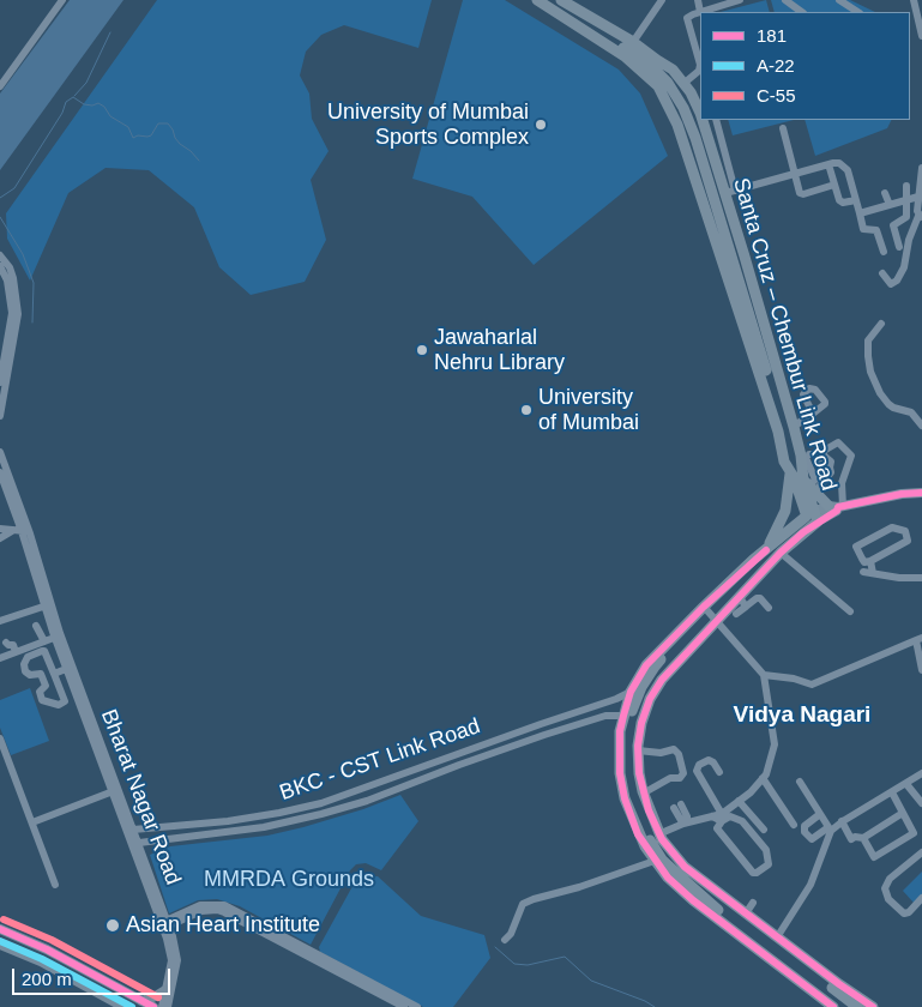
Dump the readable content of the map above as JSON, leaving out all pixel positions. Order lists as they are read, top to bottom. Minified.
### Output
{"streets":{"highway":["Santa Cruz – Chembur Link Road"],"street":["BKC - CST Link Road","Bharat Nagar Road"]},"crossings":[["Santa Cruz – Chembur Link Road","BKC - CST Link Road"],["BKC - CST Link Road","Bharat Nagar Road"]],"districts":["Vidya Nagari"],"parks":["MMRDA Grounds"],"places":["University of Mumbai Sports Complex","Jawaharlal Nehru Library","University of Mumbai","Asian Heart Institute"],"lines":["transit line 181","transit line C-55","transit line A-22"],"legend":["181","A-22","C-55"],"scale_bar":"200 m"}
